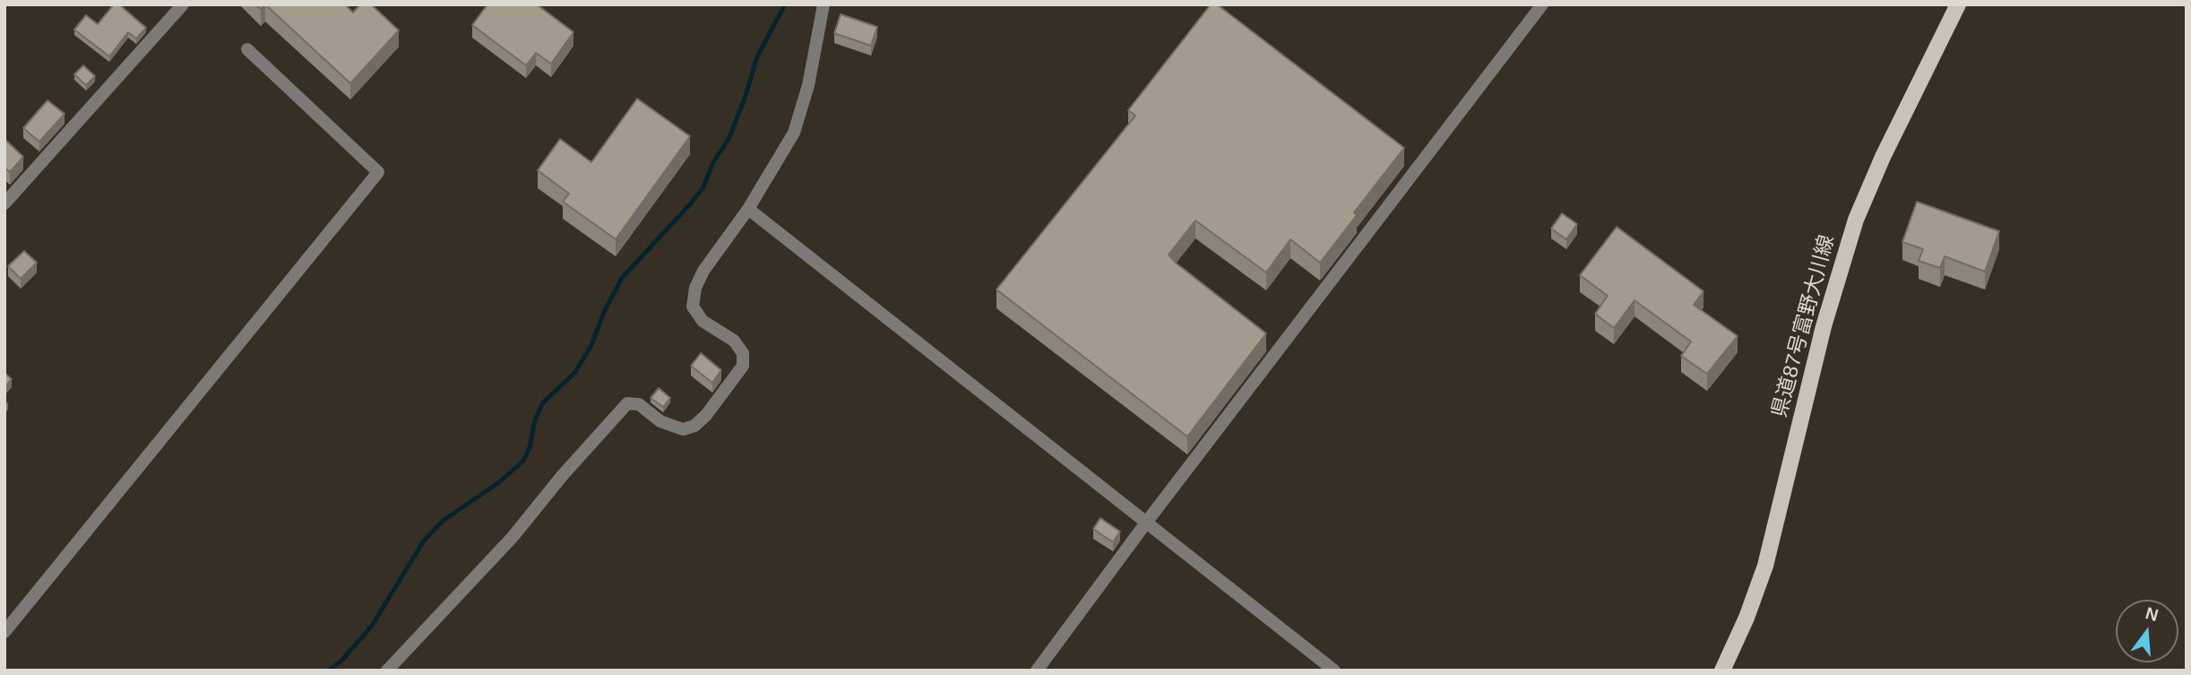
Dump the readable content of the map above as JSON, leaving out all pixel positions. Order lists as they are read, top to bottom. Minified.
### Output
{"streets":{"main road":["県道87号富野大川線"]},"north":"top"}
